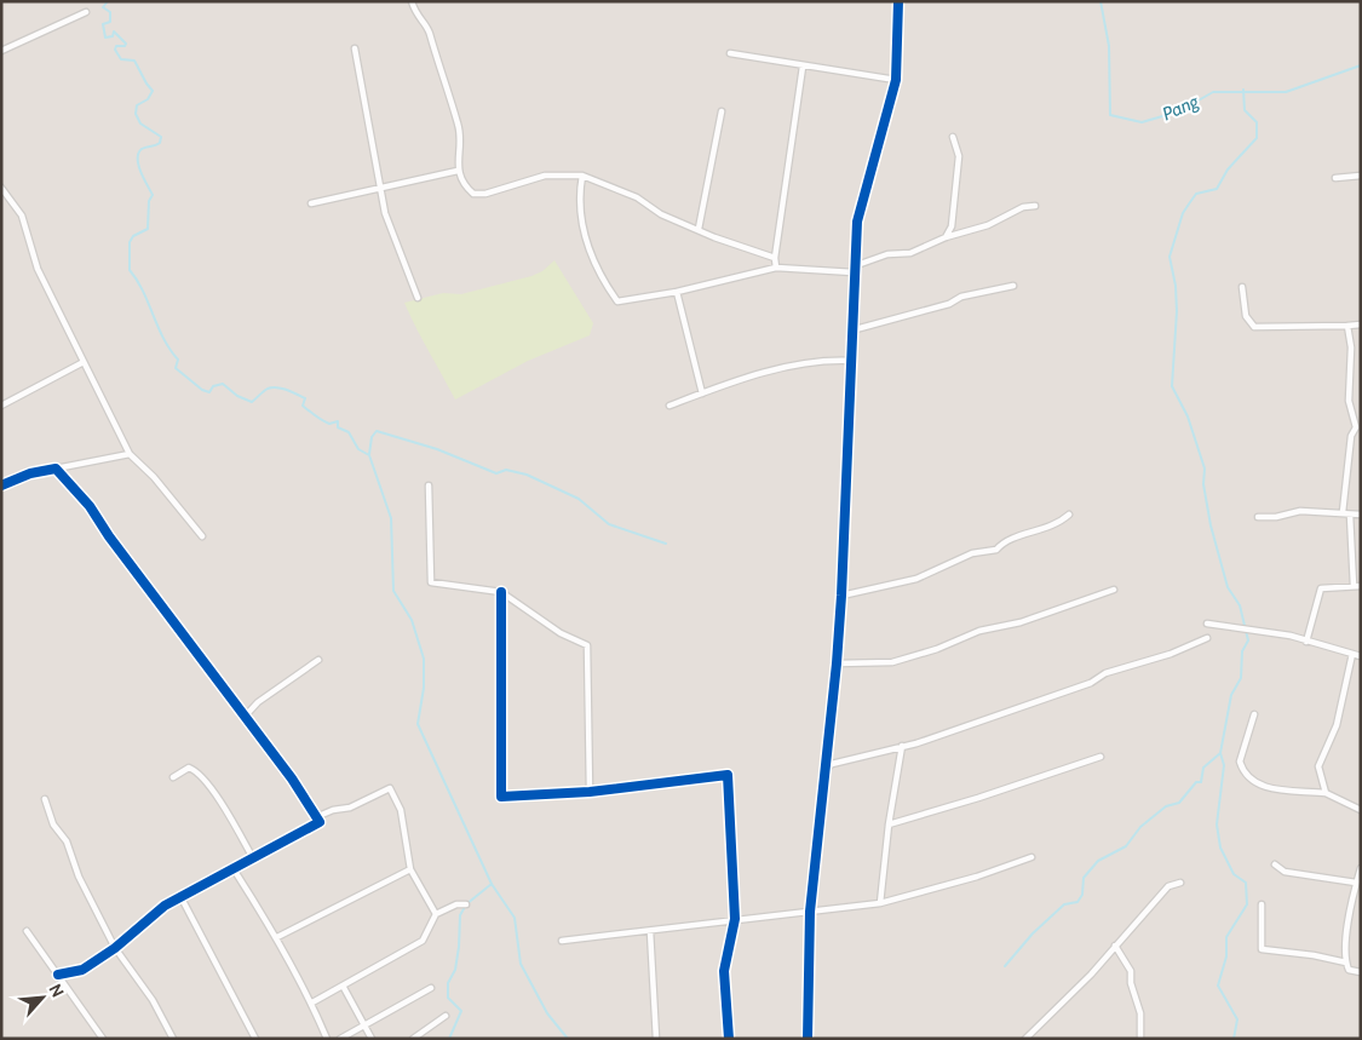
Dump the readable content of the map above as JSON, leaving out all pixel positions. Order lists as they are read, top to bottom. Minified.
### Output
{"water":["Pang"],"north":"top right"}
